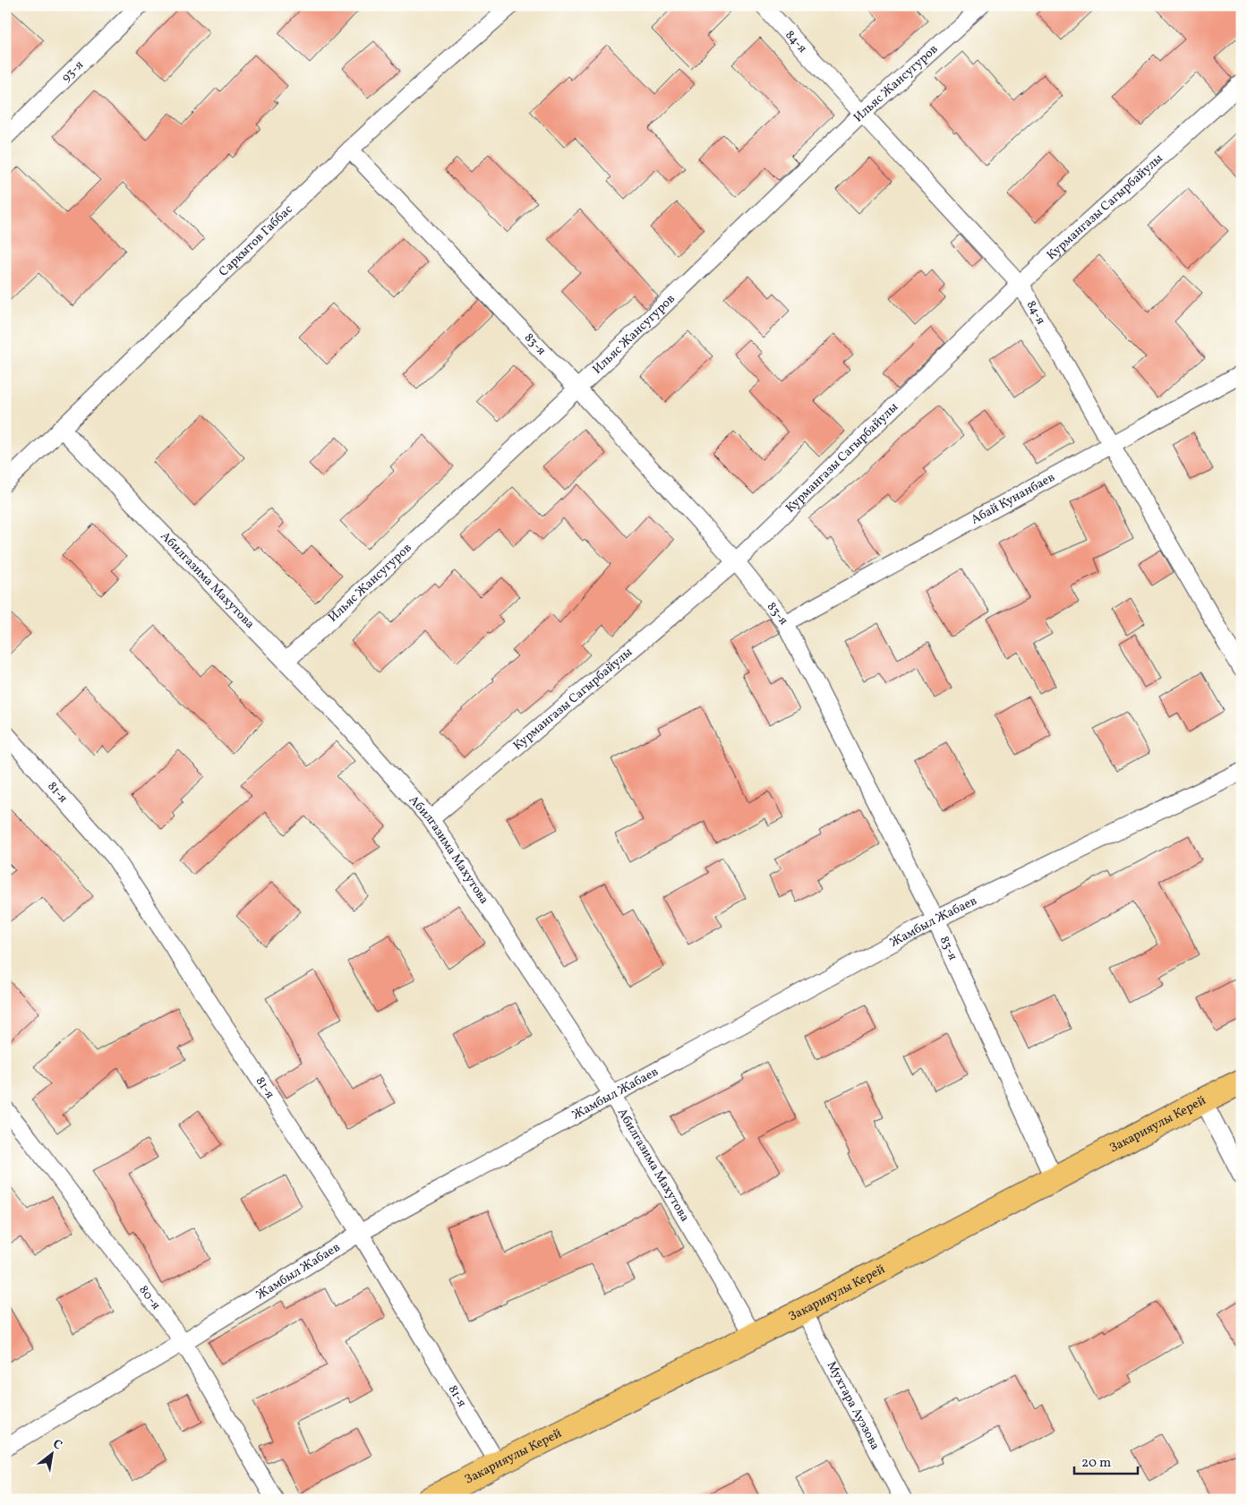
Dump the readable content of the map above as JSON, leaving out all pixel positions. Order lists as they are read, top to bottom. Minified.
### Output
{"streets":{"highway":["Закарияулы Керей"],"street":["84-я","93-я","Ильяс Жансугуров","Курмангазы Сагырбайулы","Саркытов Габбас","83-я","Абай Кунанбаев","Абилгазима Махутова","81-я","Жамбыл Жабаев","80-я","Мухтара Ауэзова"]},"crossings":[["84-я","Ильяс Жансугуров"],["84-я","Курмангазы Сагырбайулы"],["84-я","Абай Кунанбаев"],["Ильяс Жансугуров","83-я"],["Ильяс Жансугуров","Абилгазима Махутова"],["Курмангазы Сагырбайулы","83-я"],["Курмангазы Сагырбайулы","Абилгазима Махутова"],["Саркытов Габбас","83-я"],["Саркытов Габбас","Абилгазима Махутова"],["83-я","Абай Кунанбаев"],["83-я","Жамбыл Жабаев"],["83-я","Закарияулы Керей"],["Абилгазима Махутова","Жамбыл Жабаев"],["Абилгазима Махутова","Закарияулы Керей"],["81-я","Жамбыл Жабаев"],["81-я","Закарияулы Керей"],["Жамбыл Жабаев","80-я"],["Закарияулы Керей","Мухтара Ауэзова"]],"scale_bar":"20 m","north":"top right"}
